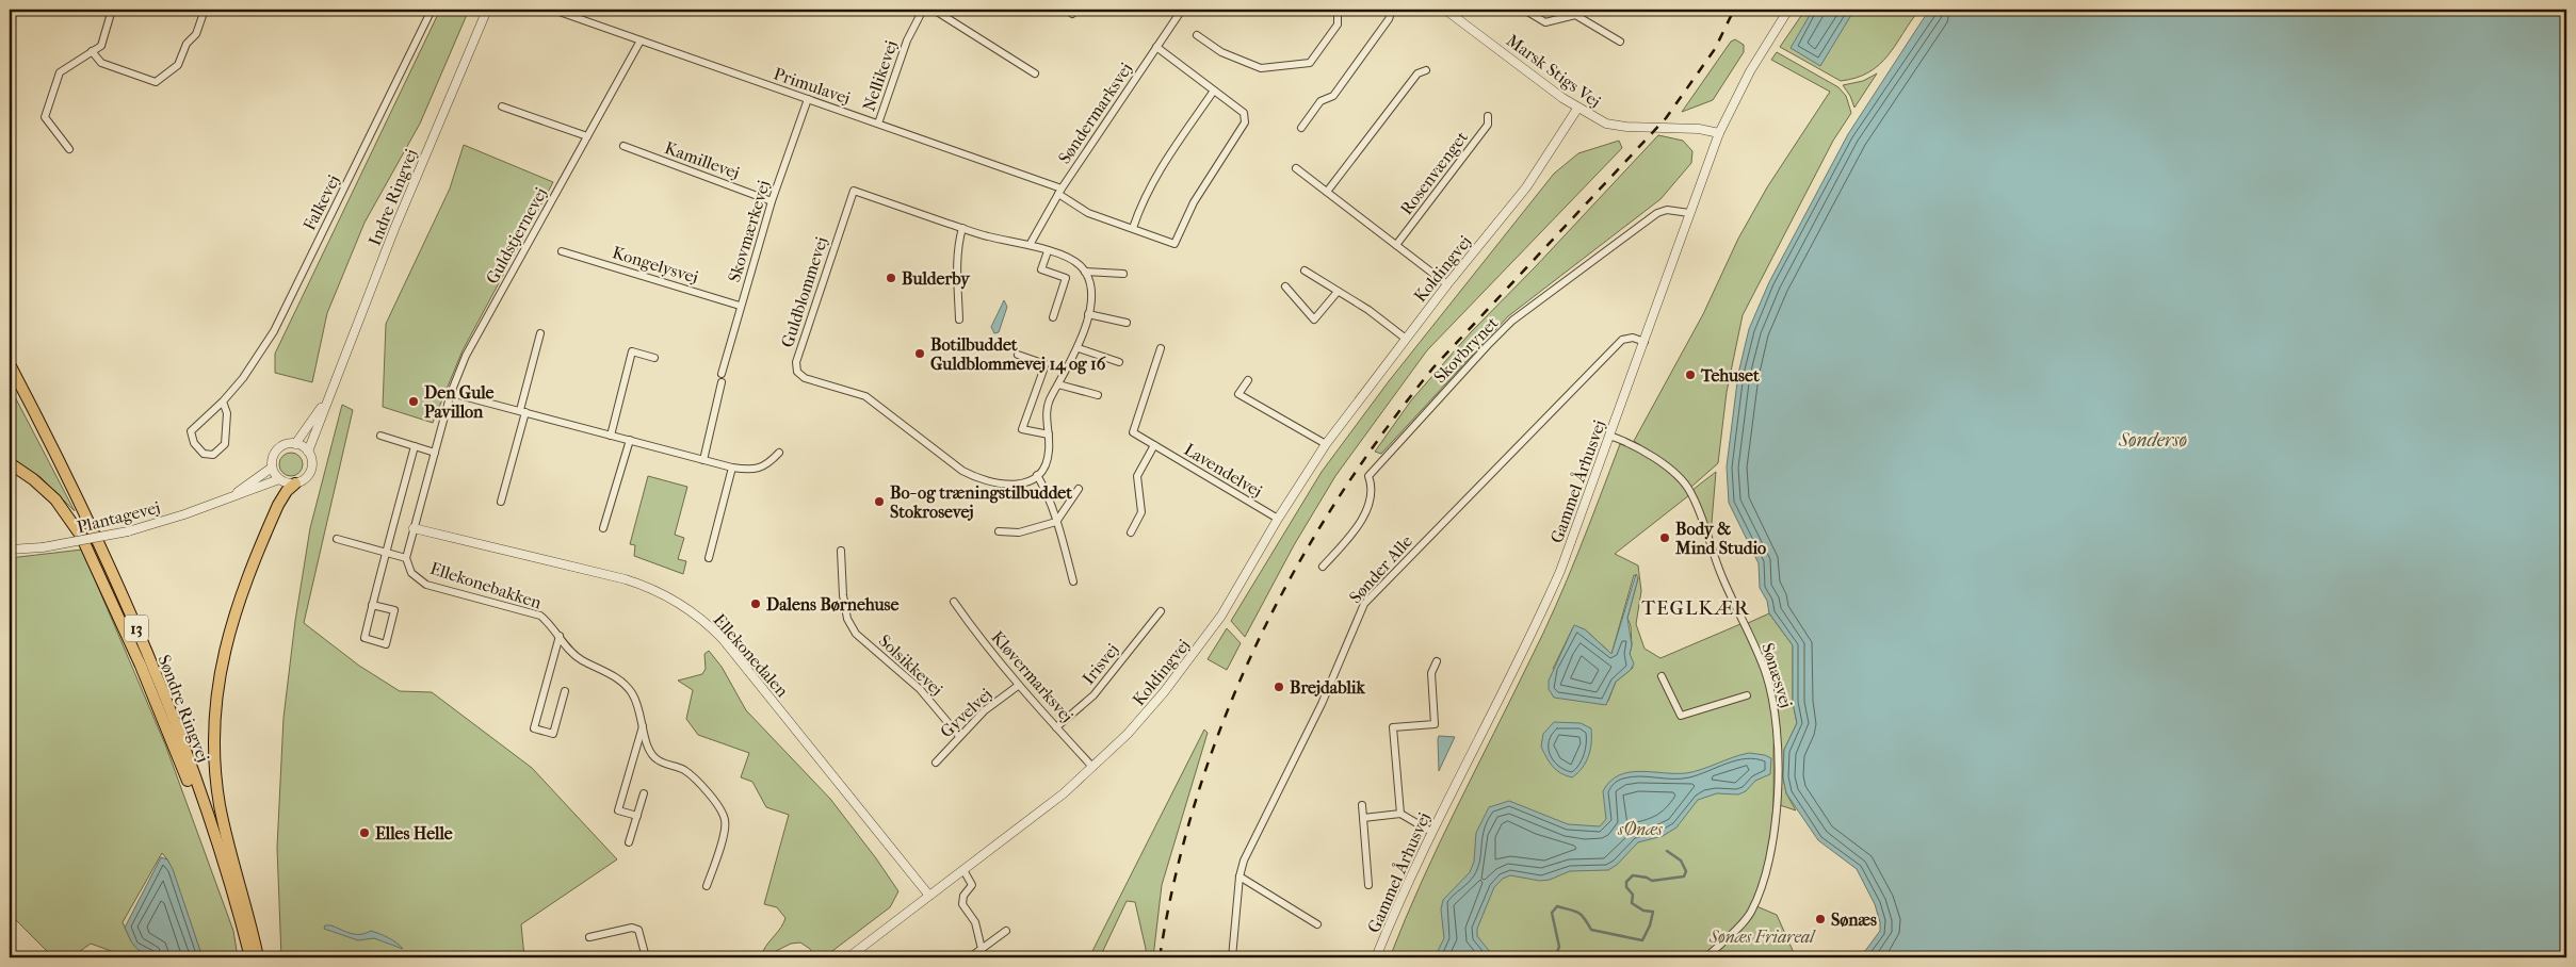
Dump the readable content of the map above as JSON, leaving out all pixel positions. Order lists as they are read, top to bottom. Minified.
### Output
{"streets":{"main road":["13","Søndre Ringvej"],"street":["Marsk Stigs Vej","Nellikevej","Primulavej","Søndermarksvej","Kamillevej","Rosenvænget","Indre Ringvej","Falkevej","Skovmærkevej","Guldstjernevej","Kongelysvej","Koldingvej","Guldblommevej","Skovbrynet","Lavendelvej","Gammel Århusvej","Plantagevej","Sønder Alle","Ellekonebakken","Ellekonedalen","Irisvej","Solsikkevej","Sønæsvej","Kløvermarksvej","Gyvelvej"]},"crossings":[["Marsk Stigs Vej","Koldingvej"],["Marsk Stigs Vej","Gammel Århusvej"],["Nellikevej","Primulavej"],["Primulavej","Søndermarksvej"],["Primulavej","Skovmærkevej"],["Primulavej","Guldstjernevej"],["Søndermarksvej","Guldblommevej"],["Kamillevej","Skovmærkevej"],["Indre Ringvej","Plantagevej"],["Skovmærkevej","Kongelysvej"],["Guldstjernevej","Ellekonedalen"],["Koldingvej","Lavendelvej"],["Koldingvej","Ellekonedalen"],["Koldingvej","Kløvermarksvej"],["Skovbrynet","Gammel Århusvej"],["Gammel Århusvej","Sønder Alle"],["Gammel Århusvej","Sønæsvej"],["Irisvej","Kløvermarksvej"],["Solsikkevej","Gyvelvej"],["Kløvermarksvej","Gyvelvej"]],"districts":["TEGLKÆR"],"water":["Søndersø"],"parks":["sØnæs","Sønæs Friareal"],"places":["Bulderby","Botilbuddet Guldblommevej 14 og 16","Tehuset","Den Gule Pavillon","Bo- og træningstilbuddet Stokrosevej","Body & Mind Studio","Dalens Børnehuse","Brejdablik","Elles Helle","Sønæs"]}
